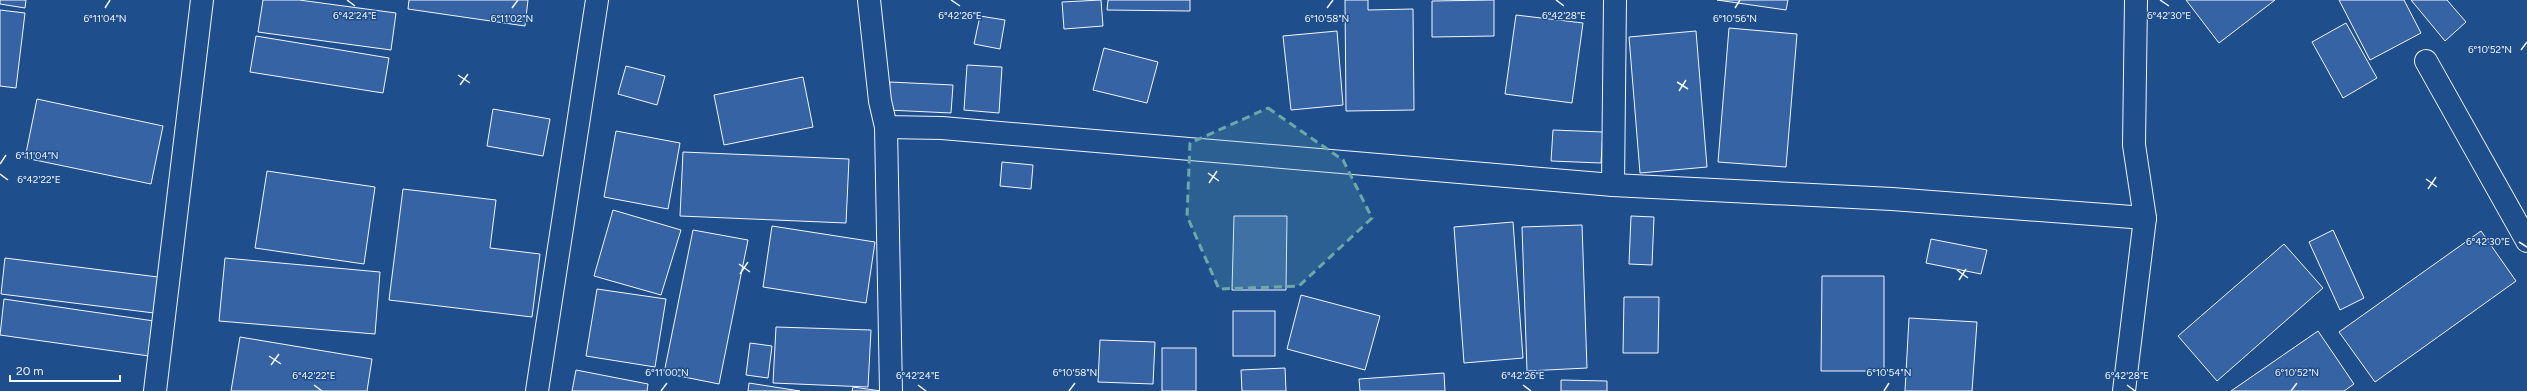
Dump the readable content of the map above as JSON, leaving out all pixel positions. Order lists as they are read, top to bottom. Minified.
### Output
{"scale_bar":"20 m","coordinates":["6°42'30\"E","6°42'24\"E","6°42'28\"E","6°42'26\"E","6°11'04\"N","6°11'02\"N","6°10'58\"N","6°10'56\"N","6°10'52\"N","6°42'22\"E","6°11'00\"N","6°10'54\"N"]}
